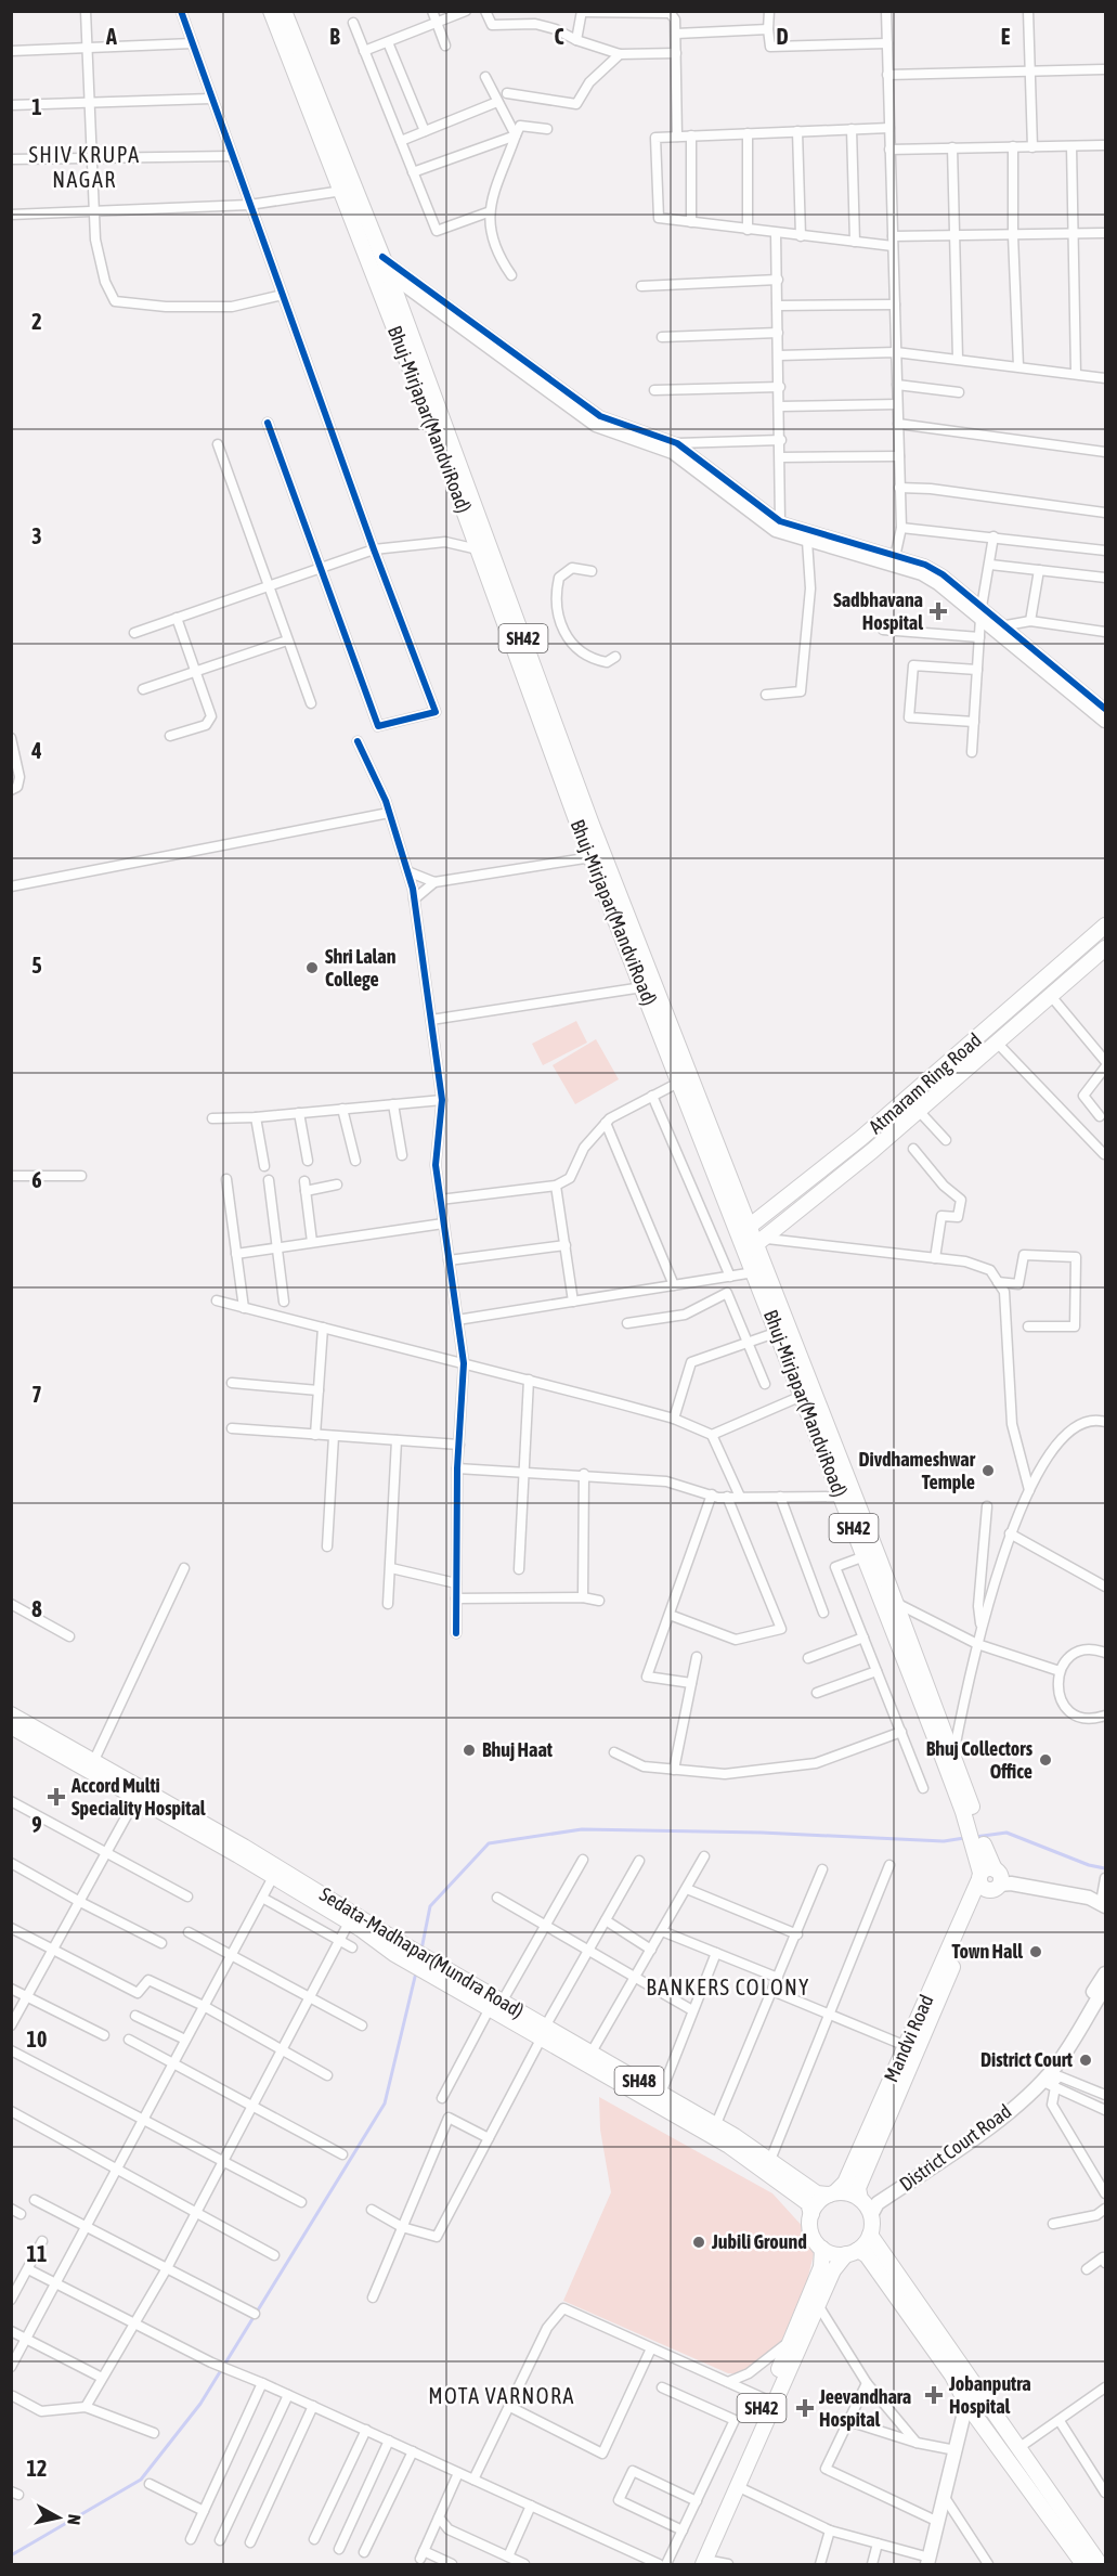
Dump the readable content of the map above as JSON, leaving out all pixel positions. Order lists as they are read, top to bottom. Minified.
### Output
{"streets":{"main road":["Bhuj-Mirjapar(MandviRoad)","SH42","Atmaram Ring Road","Sedata-Madhapar(Mundra Road)","Mandvi Road","SH48","District Court Road"]},"crossings":[["Bhuj-Mirjapar(MandviRoad)","SH42"],["Bhuj-Mirjapar(MandviRoad)","Atmaram Ring Road"],["SH42","Sedata-Madhapar(Mundra Road)"],["SH42","Mandvi Road"],["SH42","District Court Road"],["Sedata-Madhapar(Mundra Road)","Mandvi Road"],["Sedata-Madhapar(Mundra Road)","District Court Road"],["Mandvi Road","District Court Road"]],"districts":["SHIV KRUPA NAGAR","BANKERS COLONY","MOTA VARNORA"],"places":{"health":["Sadbhavana Hospital","Accord Multi Speciality Hospital","Jobanputra Hospital","Jeevandhara Hospital"],"other":["Shri Lalan College","Divdhameshwar Temple","Bhuj Haat","Bhuj Collectors Office","Town Hall","District Court","Jubili Ground"]},"north":"right","grid":{"columns":["A","B","C","D","E"],"rows":["1","2","3","4","5","6","7","8","9","10","11","12"]}}
